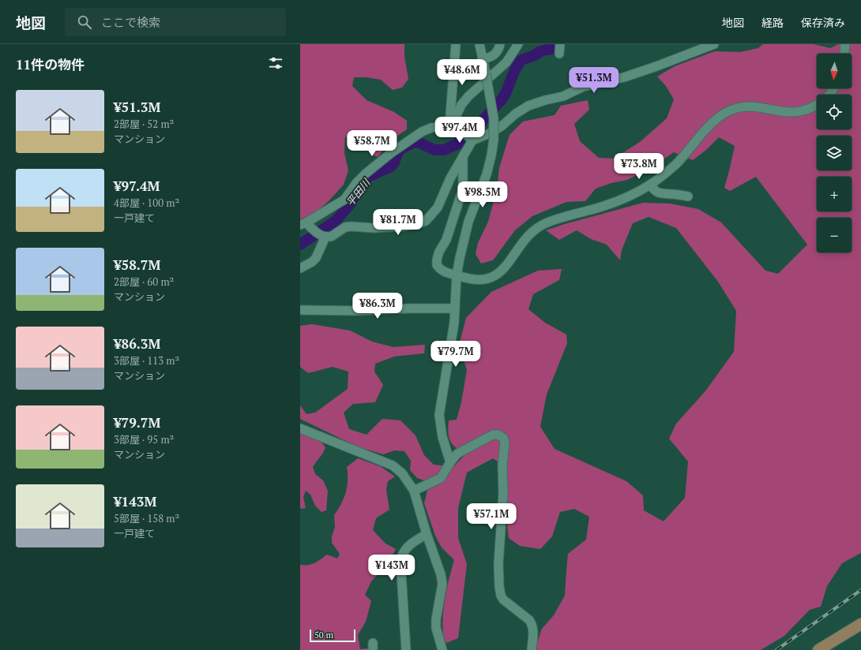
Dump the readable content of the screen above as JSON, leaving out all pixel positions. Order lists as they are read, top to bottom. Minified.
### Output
{"water":["平田川"],"scale_bar":"50 m","north":"bottom","page":{"header":"地図","search":"ここで検索","nav":["地図","経路","保存済み"],"heading":"11件の物件","map_buttons":["+","−"],"price":["¥48.6M","¥51.3M","¥97.4M","¥58.7M","¥73.8M","¥98.5M","¥81.7M","¥86.3M","¥79.7M","¥57.1M","¥143M"],"list":[{"name":"¥51.3M","note":"2部屋 · 52 m² · マンション"},{"name":"¥97.4M","note":"4部屋 · 100 m² · 一戸建て"},{"name":"¥58.7M","note":"2部屋 · 60 m² · マンション"},{"name":"¥86.3M","note":"3部屋 · 113 m² · マンション"},{"name":"¥79.7M","note":"3部屋 · 95 m² · マンション"},{"name":"¥143M","note":"5部屋 · 158 m² · 一戸建て"}],"scale":"50 m"}}
